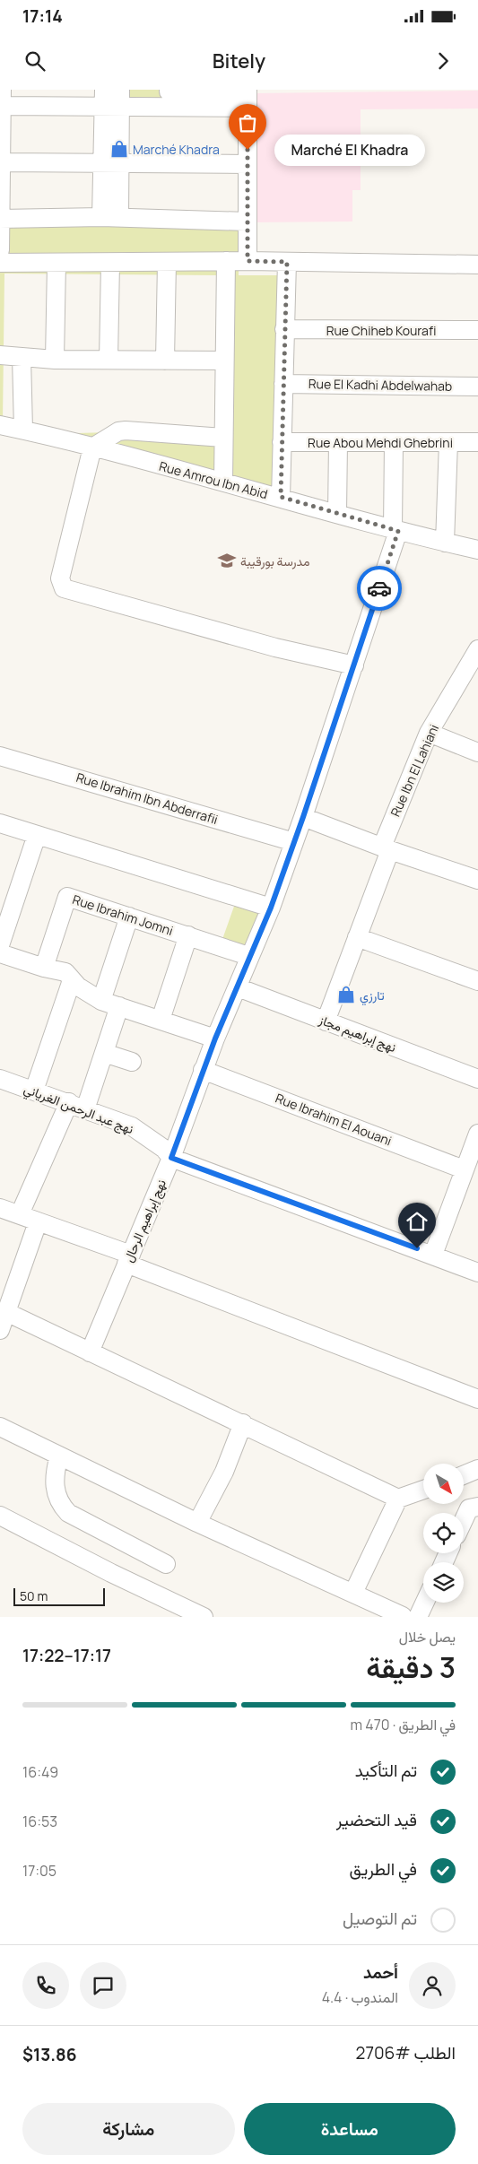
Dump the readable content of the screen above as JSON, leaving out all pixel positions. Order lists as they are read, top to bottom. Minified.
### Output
{"streets":{"street":["Rue Chiheb Kourafi","Rue El Kadhi Abdelwahab","Rue Abou Mehdi Ghebrini","Rue Amrou Ibn Abid","Rue Ibn El Lahiani","Rue Ibrahim Ibn Abderrafii","Rue Ibrahim Jomni","نهج إبراهيم مجاز","نهج عبد الرحمن الغرياني","Rue Ibrahim El Aouani","نهج إبراهيم الرحال"]},"crossings":[["Rue Abou Mehdi Ghebrini","نهج إبراهيم الرحال"],["Rue Amrou Ibn Abid","نهج إبراهيم الرحال"],["Rue Ibn El Lahiani","نهج إبراهيم مجاز"],["Rue Ibrahim Ibn Abderrafii","نهج إبراهيم الرحال"],["Rue Ibrahim Jomni","نهج إبراهيم الرحال"],["نهج إبراهيم مجاز","نهج إبراهيم الرحال"],["نهج عبد الرحمن الغرياني","نهج إبراهيم الرحال"],["Rue Ibrahim El Aouani","نهج إبراهيم الرحال"]],"places":{"shop":["Marché Khadra","تارزي"],"other":["Marché El Khadra"],"school or university":["مدرسة بورقيبة"]},"scale_bar":"50 m","north":"bottom right","page":{"status":"17:14","header":"Bitely","bubble":"Marché El Khadra","scale":"50 m","heading":["3 دقيقة","يصل خلال","17:17–17:22"],"panel":["أحمد","المندوب · 4.4","الطلب #2706","$13.86"],"bar":"في الطريق · 470 m","list":[["تم التأكيد","16:49"],["قيد التحضير","16:53"],["في الطريق","17:05"],"تم التوصيل"],"buttons":["مساعدة","مشاركة"]}}
